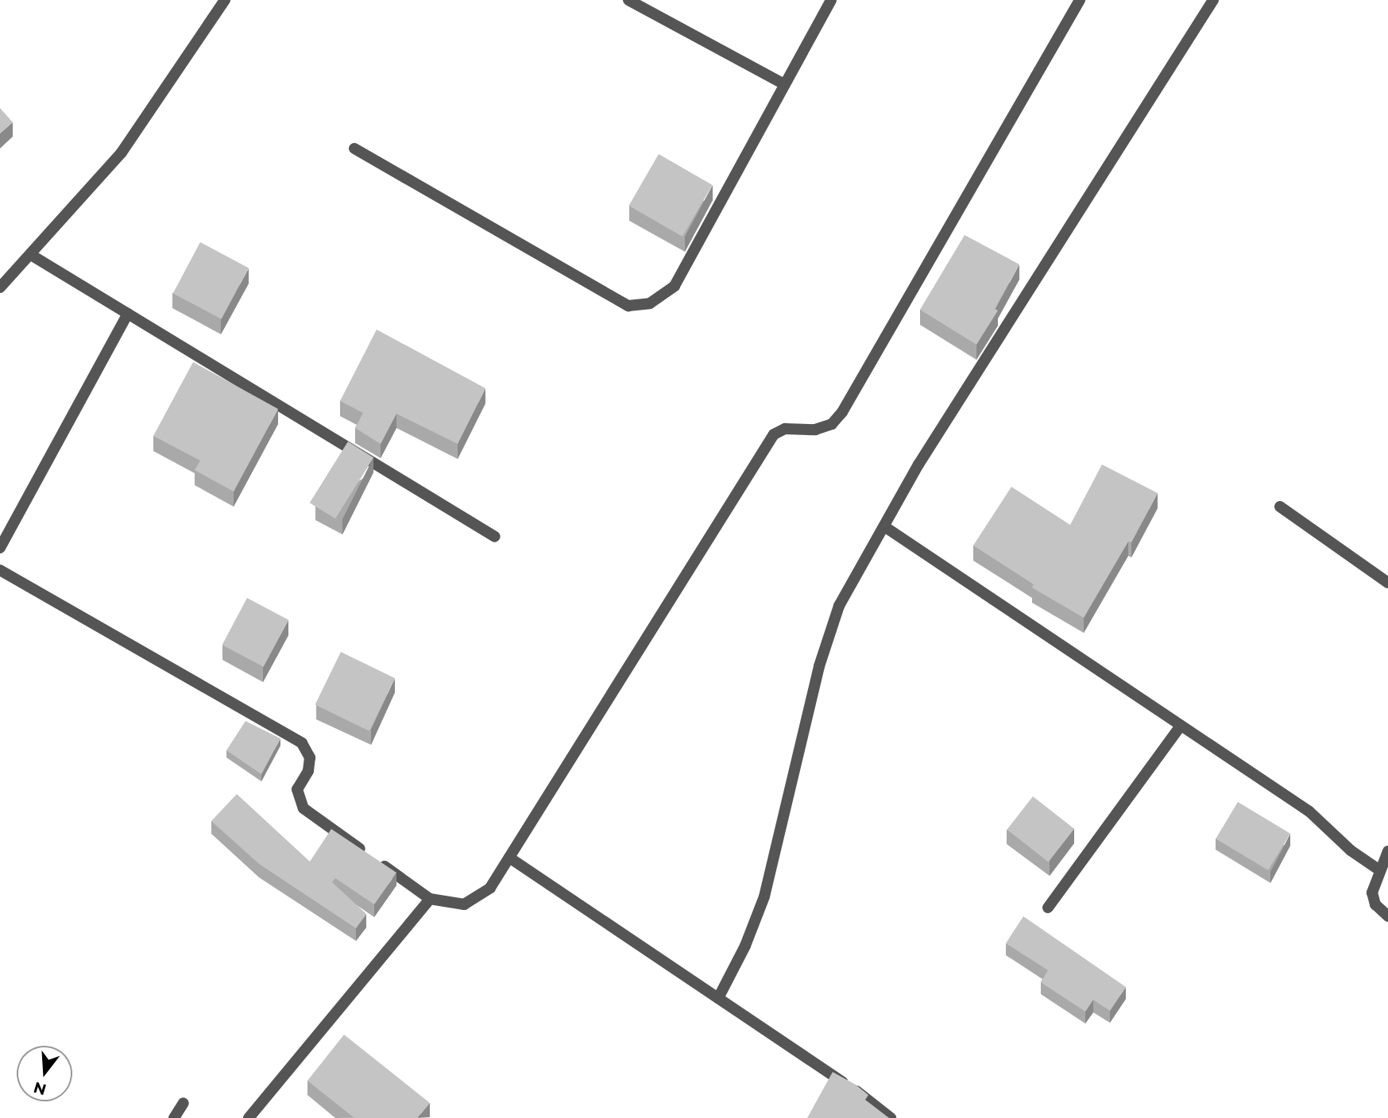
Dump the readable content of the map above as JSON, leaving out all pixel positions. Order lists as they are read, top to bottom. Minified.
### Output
{"north":"bottom"}
